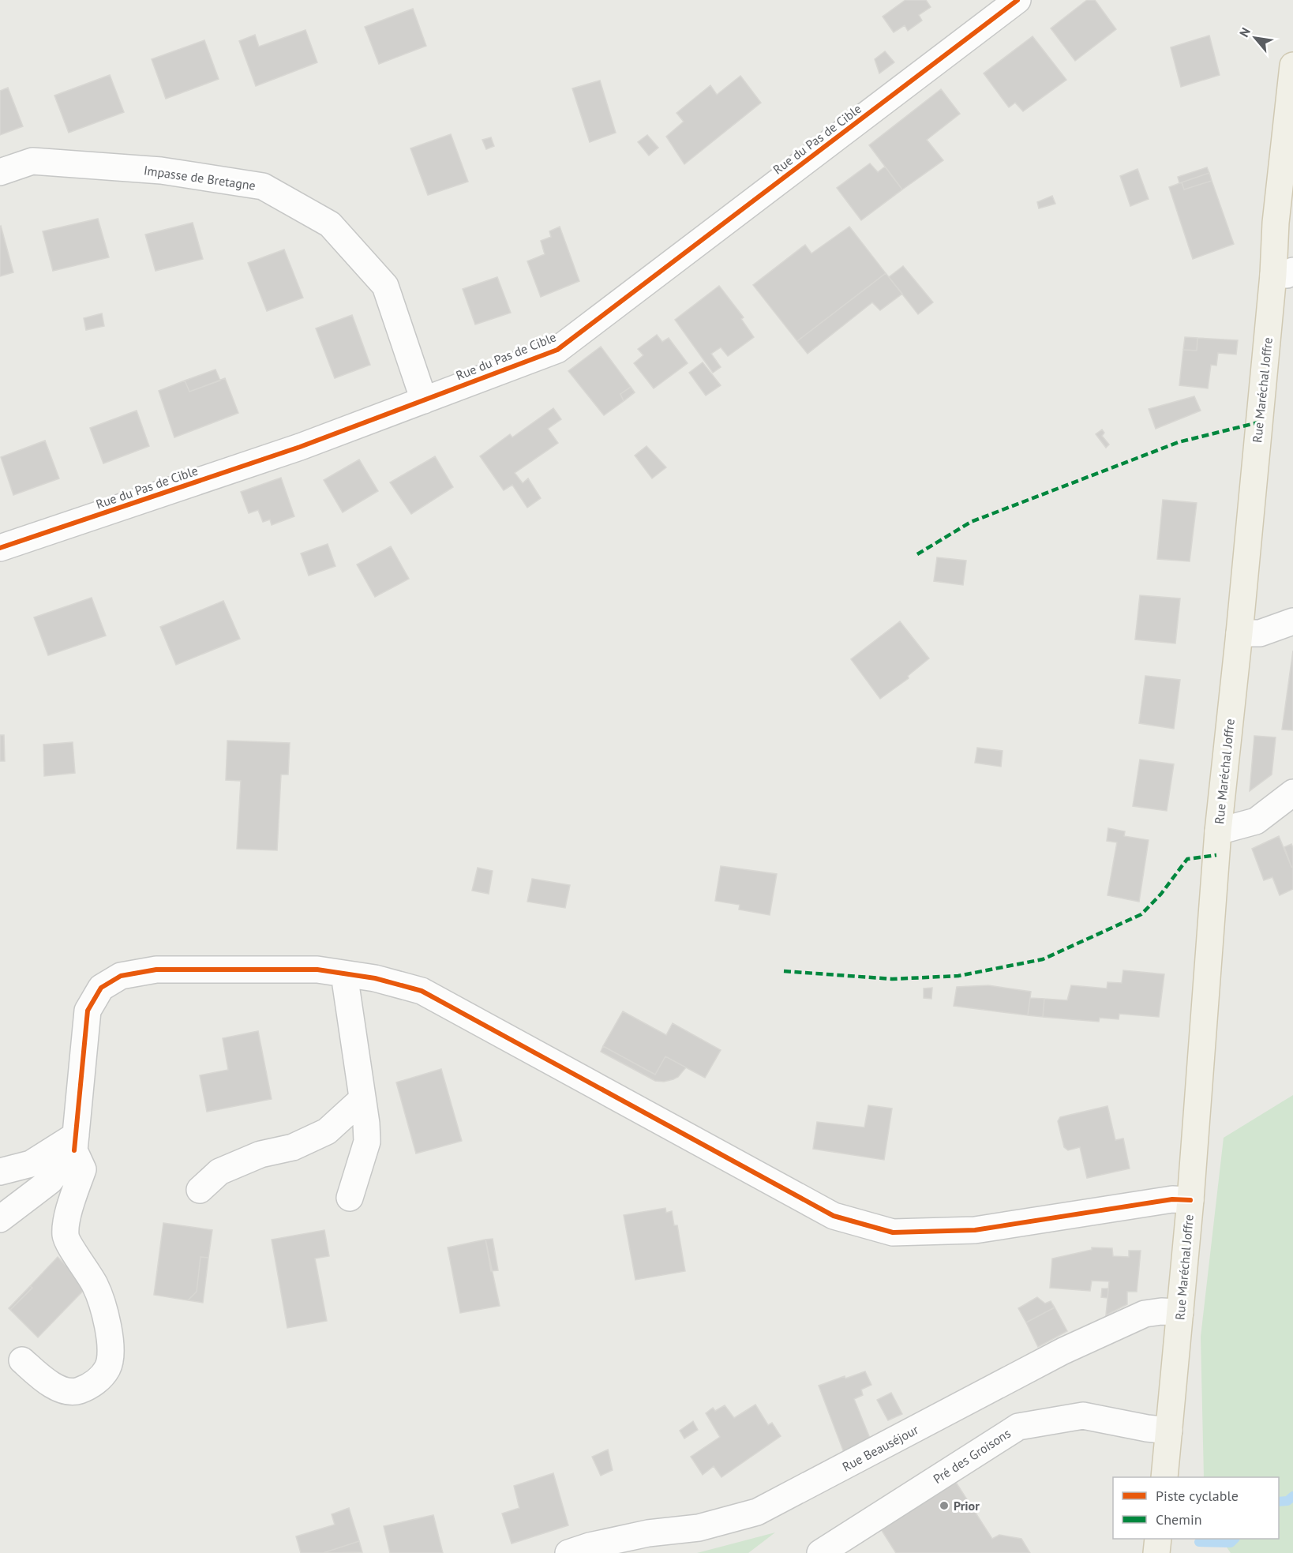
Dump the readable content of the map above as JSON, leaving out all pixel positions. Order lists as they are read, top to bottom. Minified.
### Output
{"streets":{"main road":["Rue Maréchal Joffre"],"street":["Rue du Pas de Cible","Impasse de Bretagne","Rue Beauséjour","Pré des Groisons"]},"crossings":[["Rue du Pas de Cible","Impasse de Bretagne"],["Rue Maréchal Joffre","Rue Beauséjour"],["Rue Maréchal Joffre","Pré des Groisons"]],"places":["Prior"],"legend":["Piste cyclable","Chemin"],"north":"top left"}
